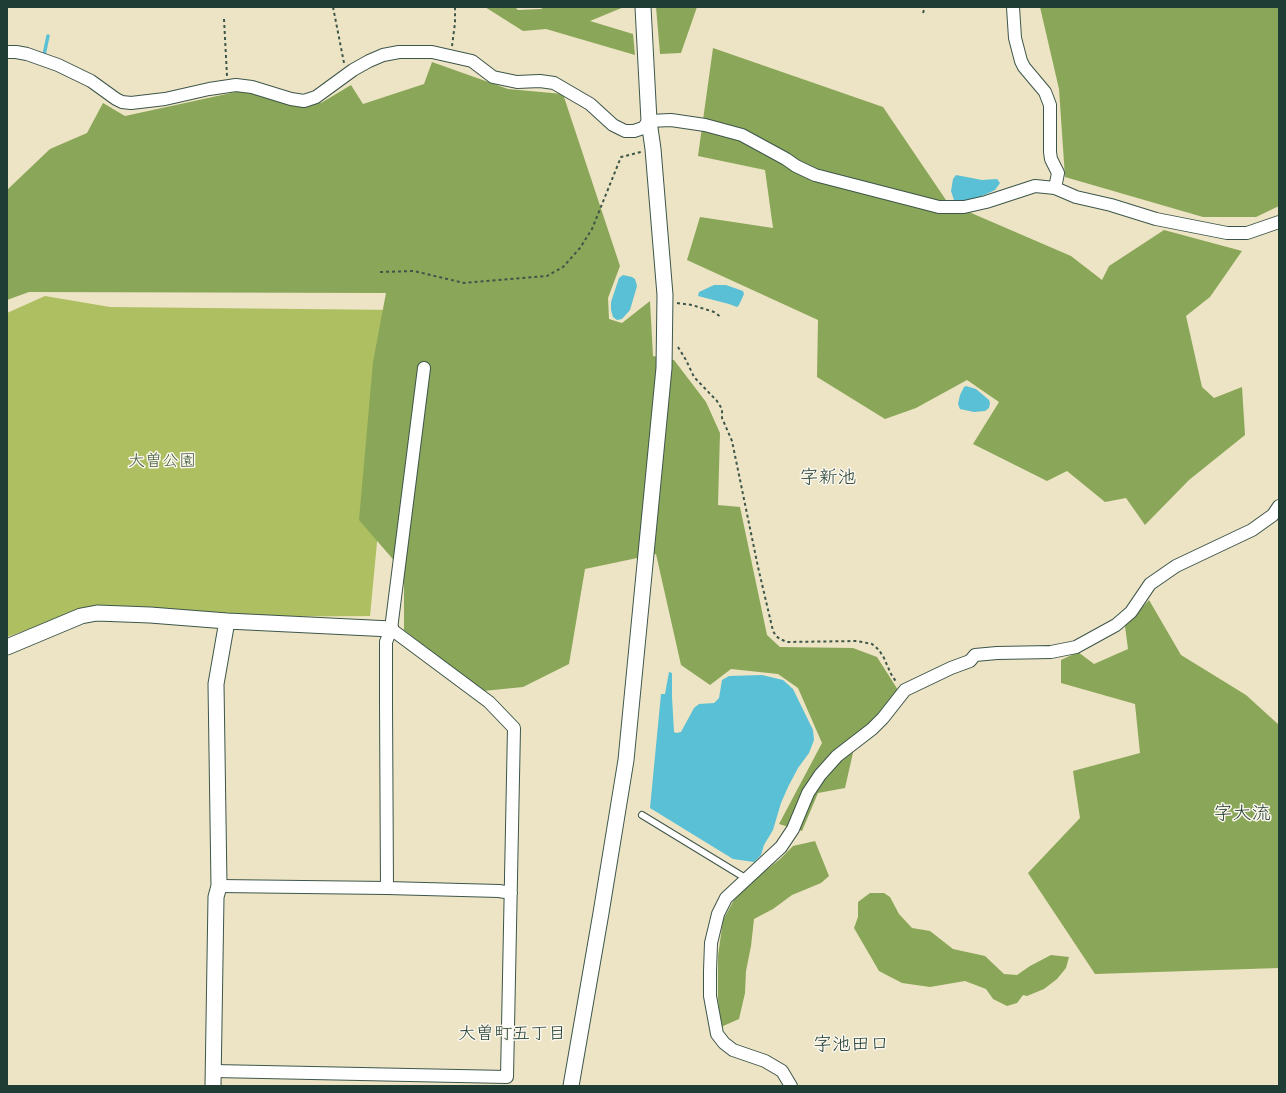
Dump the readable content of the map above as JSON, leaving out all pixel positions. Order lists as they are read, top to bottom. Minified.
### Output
{"districts":["字新池","字大流","大曽町五丁目","字池田口"],"parks":["大曽公園"]}
